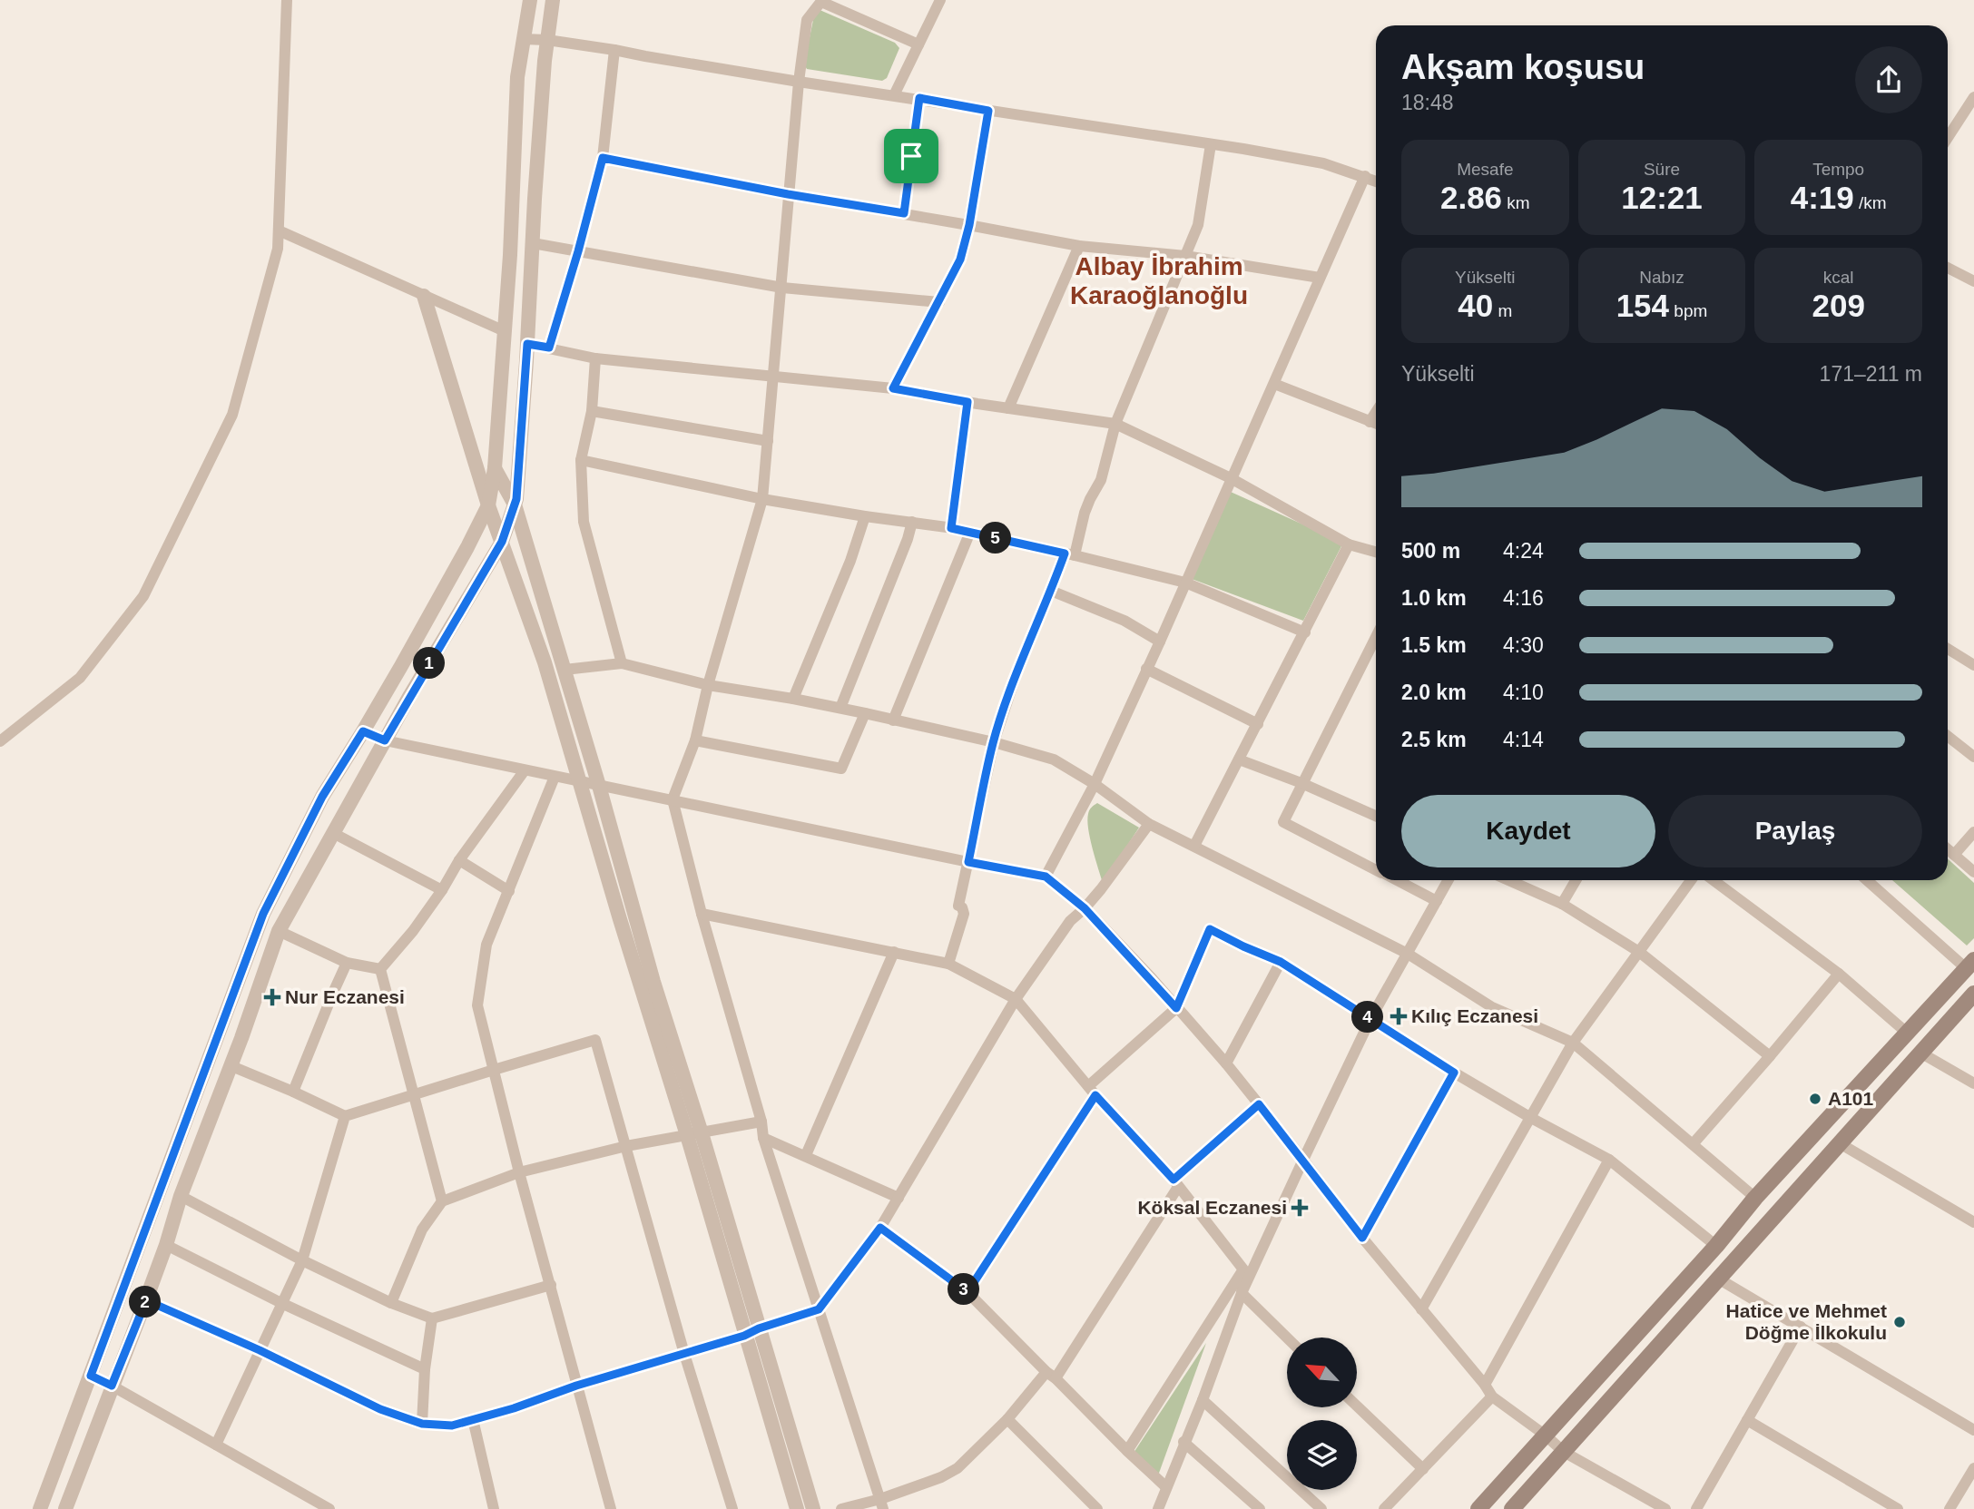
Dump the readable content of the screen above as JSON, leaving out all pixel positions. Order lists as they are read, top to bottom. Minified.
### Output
{"districts":["Albay İbrahim Karaoğlanoğlu"],"places":{"health":["Nur Eczanesi","Kılıç Eczanesi","Köksal Eczanesi"],"other":["A101","Hatice ve Mehmet Döğme İlkokulu"]},"north":"top left","page":{"heading":["Akşam koşusu","18:48"],"stats":[["Mesafe","2.86 km"],["Süre","12:21"],["Tempo","4:19 /km"],["Yükselti","40 m"],["Nabız","154 bpm"],["kcal","209"]],"chart":["Yükselti","171–211 m"],"pins":["5","1","4","3","2"],"list":[{"name":"500 m","note":"4:24"},{"name":"1.0 km","note":"4:16"},{"name":"1.5 km","note":"4:30"},{"name":"2.0 km","note":"4:10"},{"name":"2.5 km","note":"4:14"}],"buttons":["Kaydet","Paylaş"]}}
